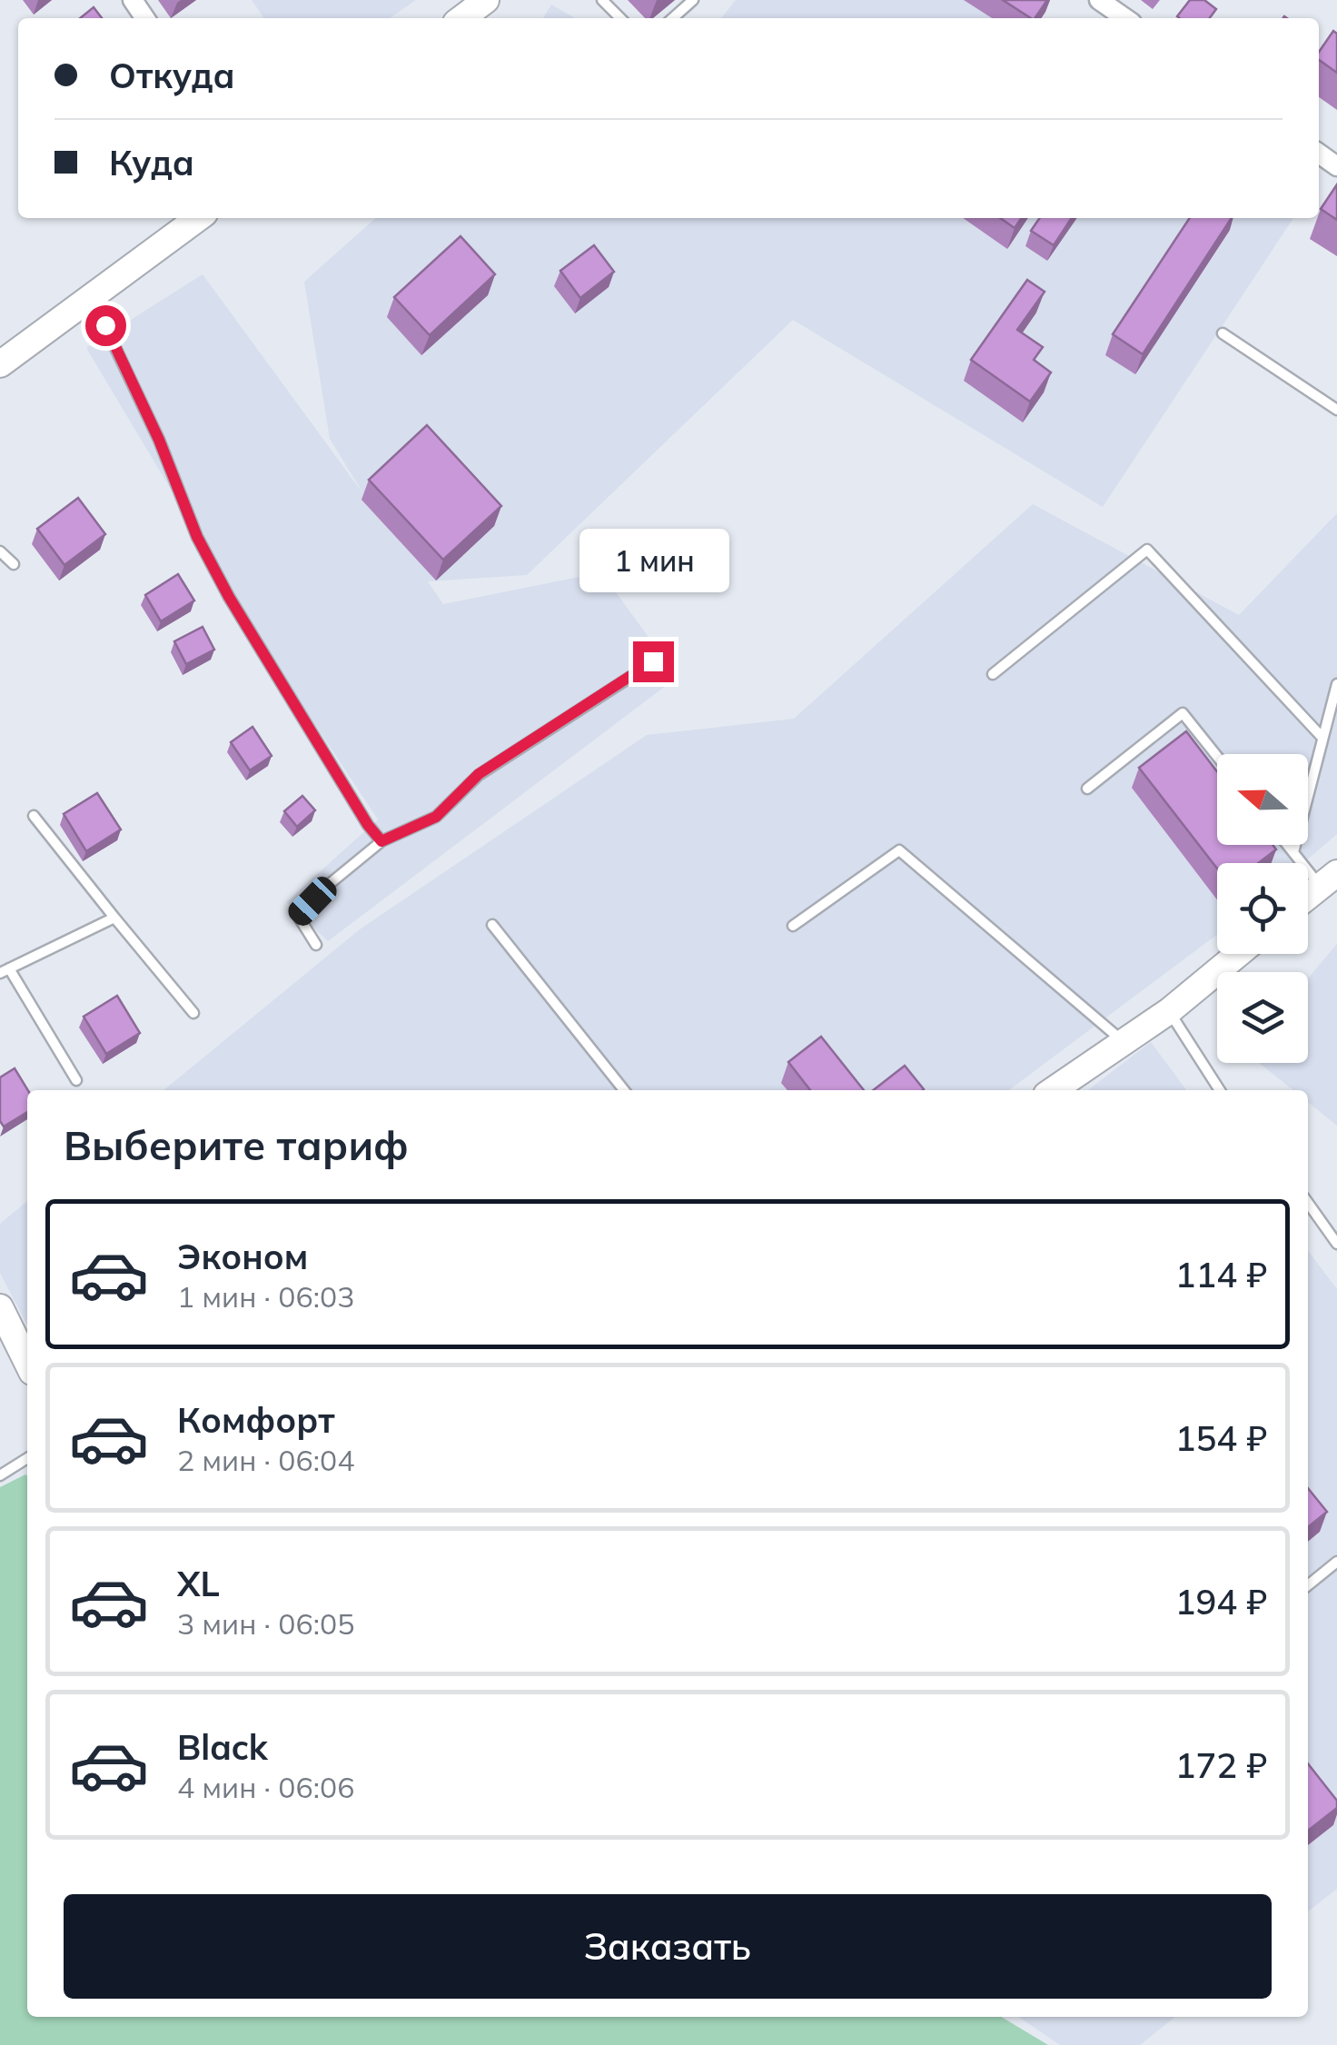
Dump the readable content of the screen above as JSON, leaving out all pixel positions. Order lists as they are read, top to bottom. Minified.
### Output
{"north":"left","page":{"banner":["Откуда","Куда"],"bubble":"1 мин","heading":"Выберите тариф","list":[{"name":"Эконом","note":"1 мин · 06:03","value":"114 ₽"},{"name":"Комфорт","note":"2 мин · 06:04","value":"154 ₽"},{"name":"XL","note":"3 мин · 06:05","value":"194 ₽"},{"name":"Black","note":"4 мин · 06:06","value":"172 ₽"}],"buttons":"Заказать"}}
